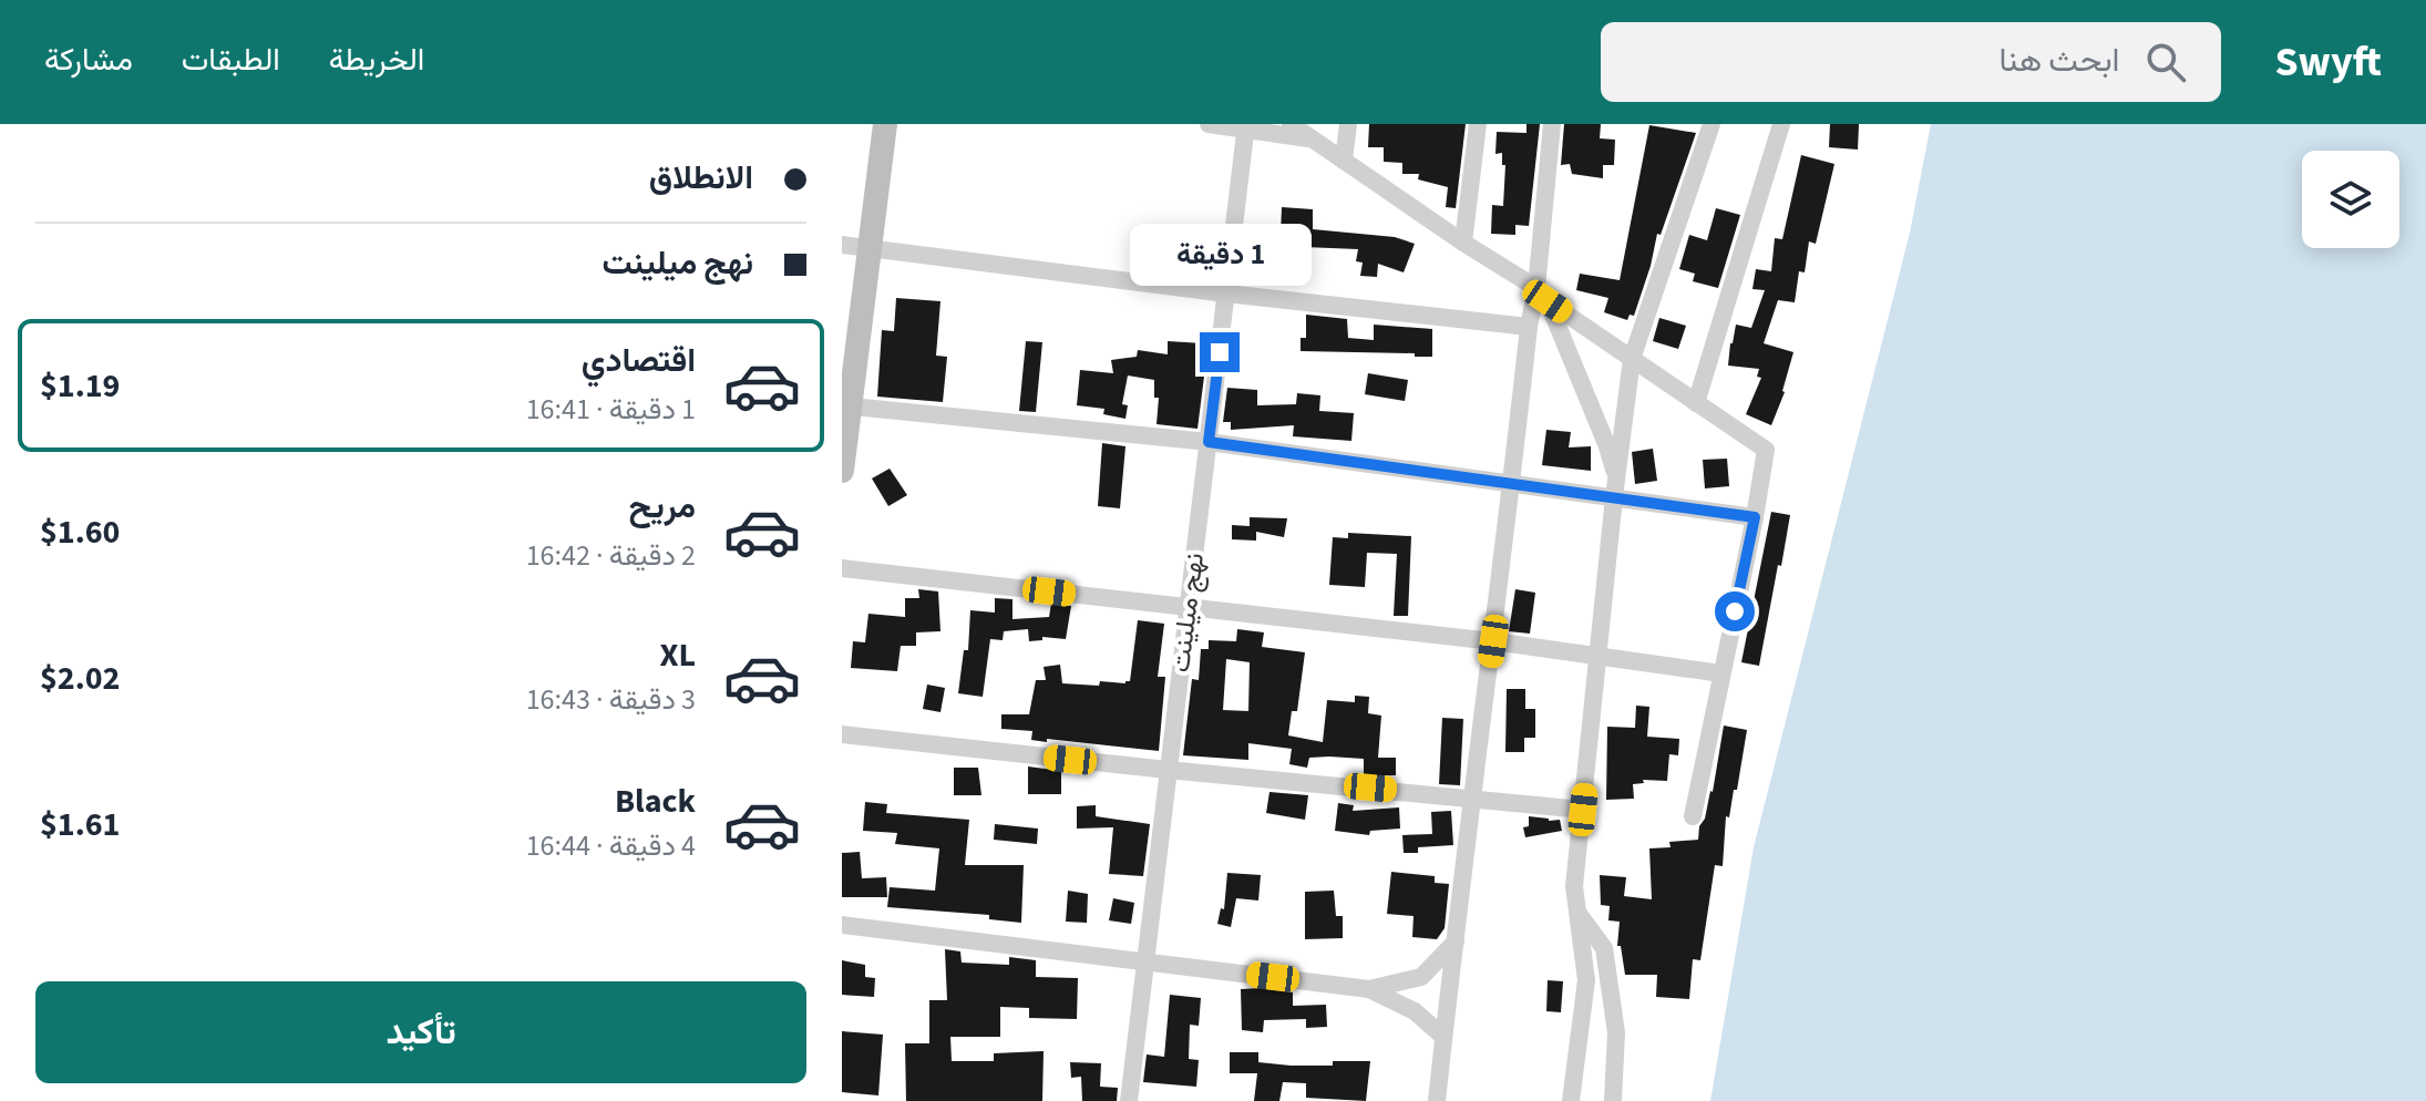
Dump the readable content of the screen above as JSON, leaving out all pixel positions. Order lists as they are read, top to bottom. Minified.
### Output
{"streets":{"street":["نهج ميلينت"]},"page":{"header":"Swyft","search":"ابحث هنا","nav":["الخريطة","الطبقات","مشاركة"],"banner":["الانطلاق","نهج ميلينت"],"bubble":"1 دقيقة","list":[{"name":"اقتصادي","note":"1 دقيقة · 16:41","value":"$1.19"},{"name":"مريح","note":"2 دقيقة · 16:42","value":"$1.60"},{"name":"XL","note":"3 دقيقة · 16:43","value":"$2.02"},{"name":"Black","note":"4 دقيقة · 16:44","value":"$1.61"}],"buttons":"تأكيد"}}
